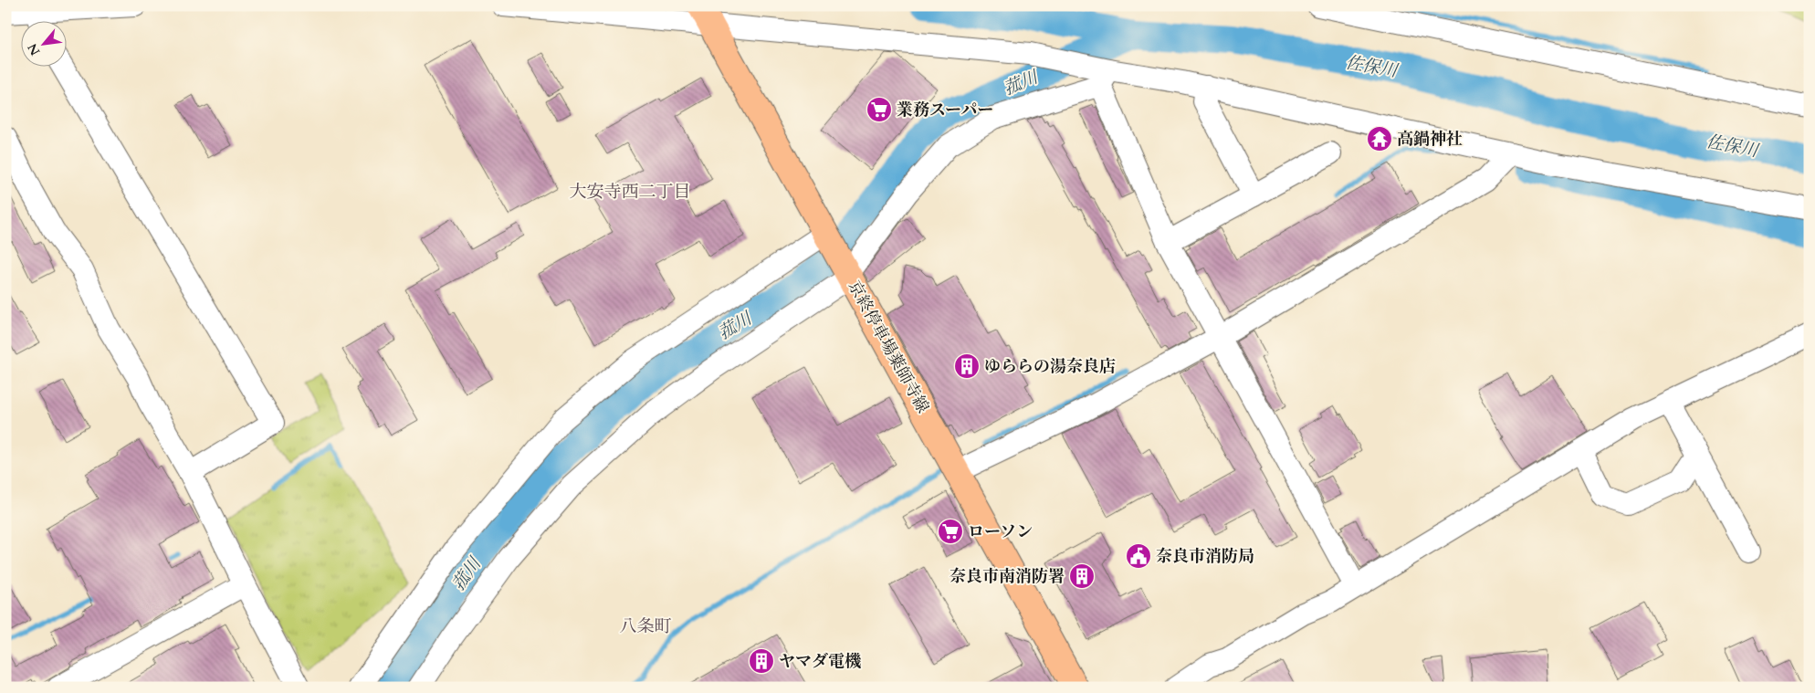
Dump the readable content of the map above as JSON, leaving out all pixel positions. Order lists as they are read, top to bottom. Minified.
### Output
{"streets":{"main road":["京終停車場薬師寺線"]},"districts":["大安寺西二丁目","八条町"],"water":["佐保川","菰川"],"places":{"supermarket":["業務スーパー","ローソン"],"temple":["高鍋神社"],"building":["ゆららの湯奈良店","奈良市南消防署","ヤマダ電機"],"public building":["奈良市消防局"]},"north":"bottom left"}
